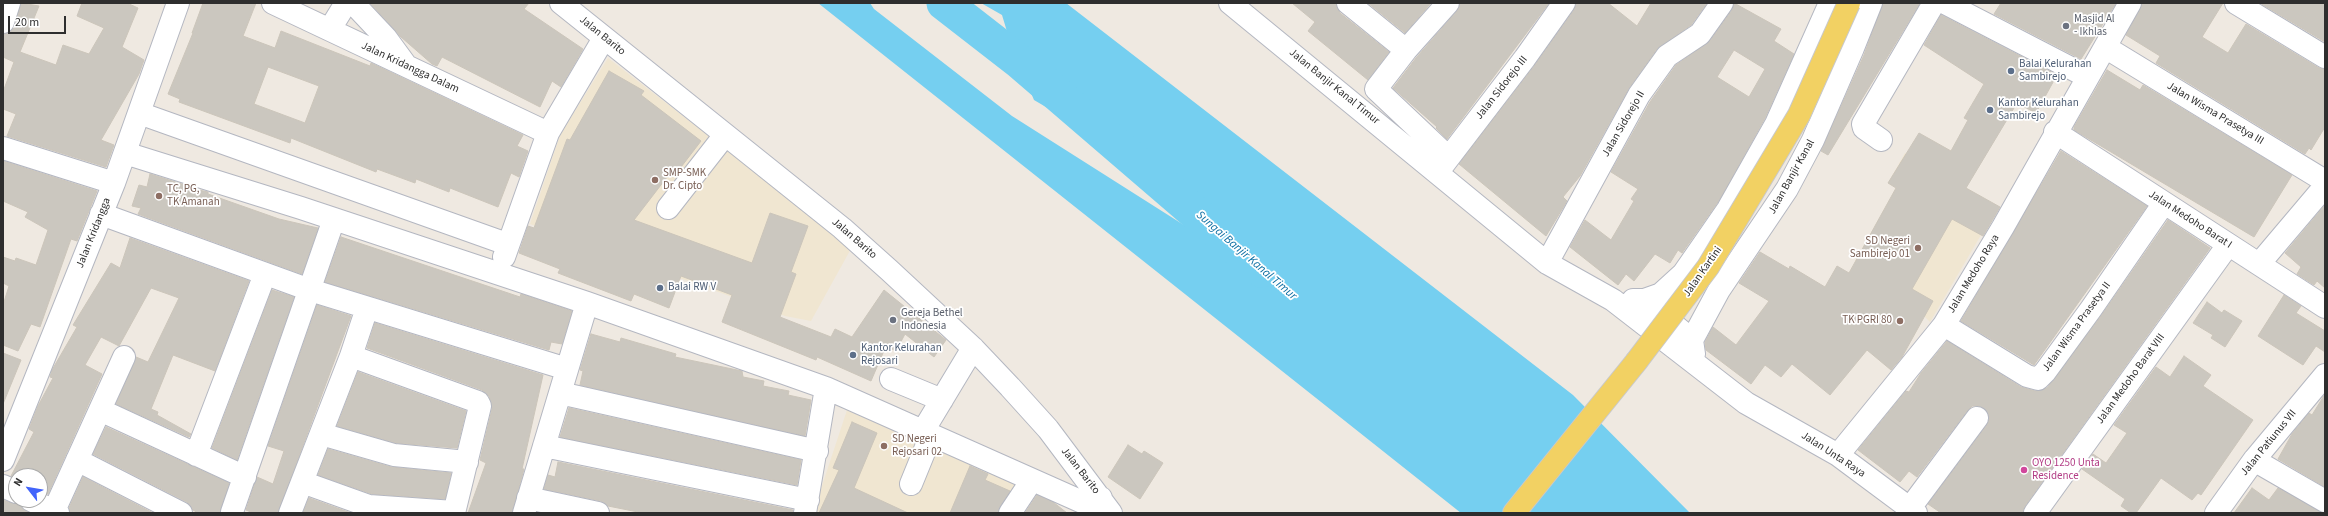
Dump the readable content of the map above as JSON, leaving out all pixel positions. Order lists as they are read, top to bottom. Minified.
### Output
{"streets":{"main road":["Jalan Kartini"],"street":["Jalan Barito","Jalan Kridangga Dalam","Jalan Banjir Kanal Timur","Jalan Sidorejo III","Jalan Wisma Prasetya III","Jalan Sidorejo II","Jalan Banjir Kanal","Jalan Medoho Barat I","Jalan Kridangga","Jalan Medoho Raya","Jalan Wisma Prasetya II","Jalan Medoho Barat VIII","Jalan Patiunus VII","Jalan Unta Raya"]},"crossings":[["Jalan Banjir Kanal Timur","Jalan Sidorejo III"],["Jalan Wisma Prasetya III","Jalan Medoho Raya"],["Jalan Medoho Barat I","Jalan Medoho Raya"],["Jalan Medoho Barat I","Jalan Wisma Prasetya II"],["Jalan Medoho Barat I","Jalan Medoho Barat VIII"],["Jalan Medoho Raya","Jalan Wisma Prasetya II"],["Jalan Medoho Raya","Jalan Unta Raya"]],"water":["Sungai Banjir Kanal Timur"],"places":["Masjid Al - Ikhlas","Balai Kelurahan Sambirejo","Kantor Kelurahan Sambirejo","SMP-SMK Dr. Cipto","TC, PG, TK Amanah","SD Negeri Sambirejo 01","Balai RW V","Gereja Bethel Indonesia","TK PGRI 80","Kantor Kelurahan Rejosari","SD Negeri Rejosari 02","OYO 1250 Unta Residence"],"scale_bar":"20 m","north":"top left"}
